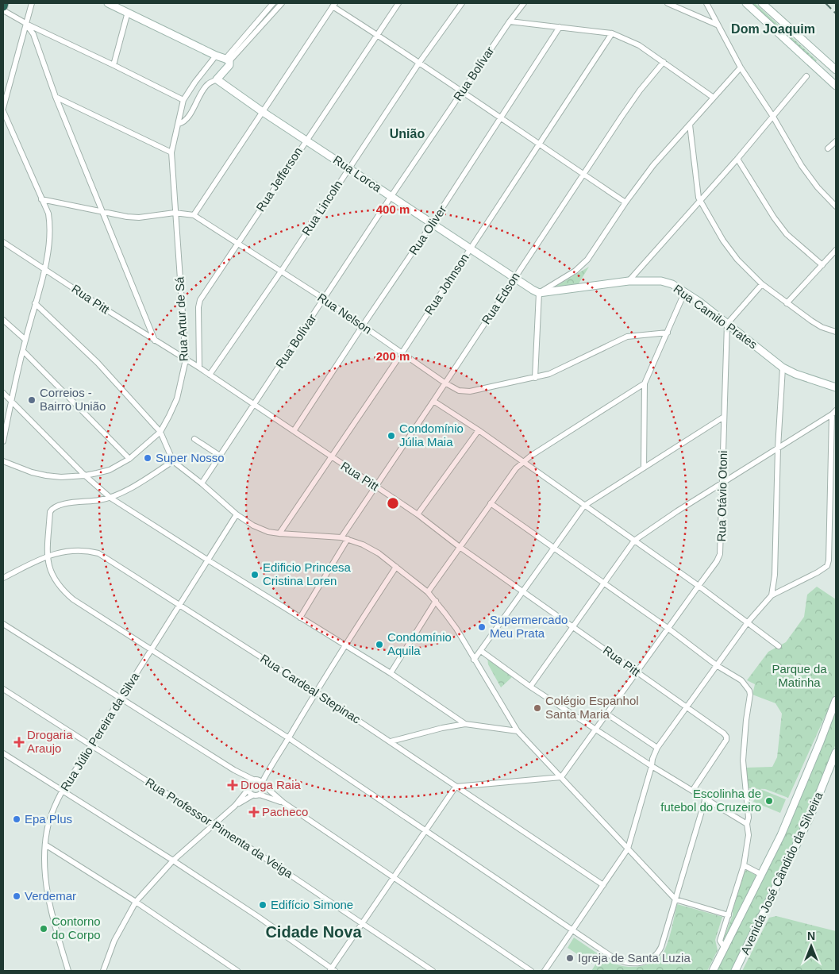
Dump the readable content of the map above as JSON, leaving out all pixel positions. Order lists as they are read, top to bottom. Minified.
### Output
{"streets":{"street":["Rua Bolívar","Rua Lorca","Rua Jefferson","Rua Lincoln","Rua Oliver","Rua Johnson","Rua Edson","Rua Pitt","Rua Nelson","Rua Camilo Prates","Rua Artur de Sá","Rua Otávio Otoni","Rua Cardeal Stepinac","Rua Júlio Pereira da Silva","Rua Professor Pimenta da Veiga","Avenida José Cândido da Silveira"]},"crossings":[["Rua Bolívar","Rua Lorca"],["Rua Bolívar","Rua Pitt"],["Rua Bolívar","Rua Nelson"],["Rua Lorca","Rua Jefferson"],["Rua Lorca","Rua Lincoln"],["Rua Lorca","Rua Oliver"],["Rua Lorca","Rua Johnson"],["Rua Lorca","Rua Edson"],["Rua Lorca","Rua Camilo Prates"],["Rua Lorca","Rua Artur de Sá"],["Rua Jefferson","Rua Pitt"],["Rua Jefferson","Rua Nelson"],["Rua Lincoln","Rua Pitt"],["Rua Lincoln","Rua Nelson"],["Rua Oliver","Rua Pitt"],["Rua Oliver","Rua Nelson"],["Rua Johnson","Rua Pitt"],["Rua Johnson","Rua Nelson"],["Rua Edson","Rua Pitt"],["Rua Edson","Rua Nelson"],["Rua Pitt","Rua Artur de Sá"],["Rua Pitt","Rua Otávio Otoni"],["Rua Nelson","Rua Artur de Sá"],["Rua Camilo Prates","Rua Otávio Otoni"],["Rua Cardeal Stepinac","Rua Júlio Pereira da Silva"],["Rua Júlio Pereira da Silva","Rua Professor Pimenta da Veiga"]],"districts":["Dom Joaquim","União","Cidade Nova"],"parks":["Parque da Matinha"],"places":{"other":["Correios - Bairro União","Condomínio Júlia Maia","Super Nosso","Edificio Princesa Cristina Loren","Supermercado Meu Prata","Condomínio Aquila","Colégio Espanhol Santa Maria","Escolinha de futebol do Cruzeiro","Epa Plus","Verdemar","Edifício Simone","Contorno do Corpo","Igreja de Santa Luzia"],"health":["Drogaria Araujo","Droga Raia","Pacheco"]},"north":"top","rings":["400 m","200 m"]}
